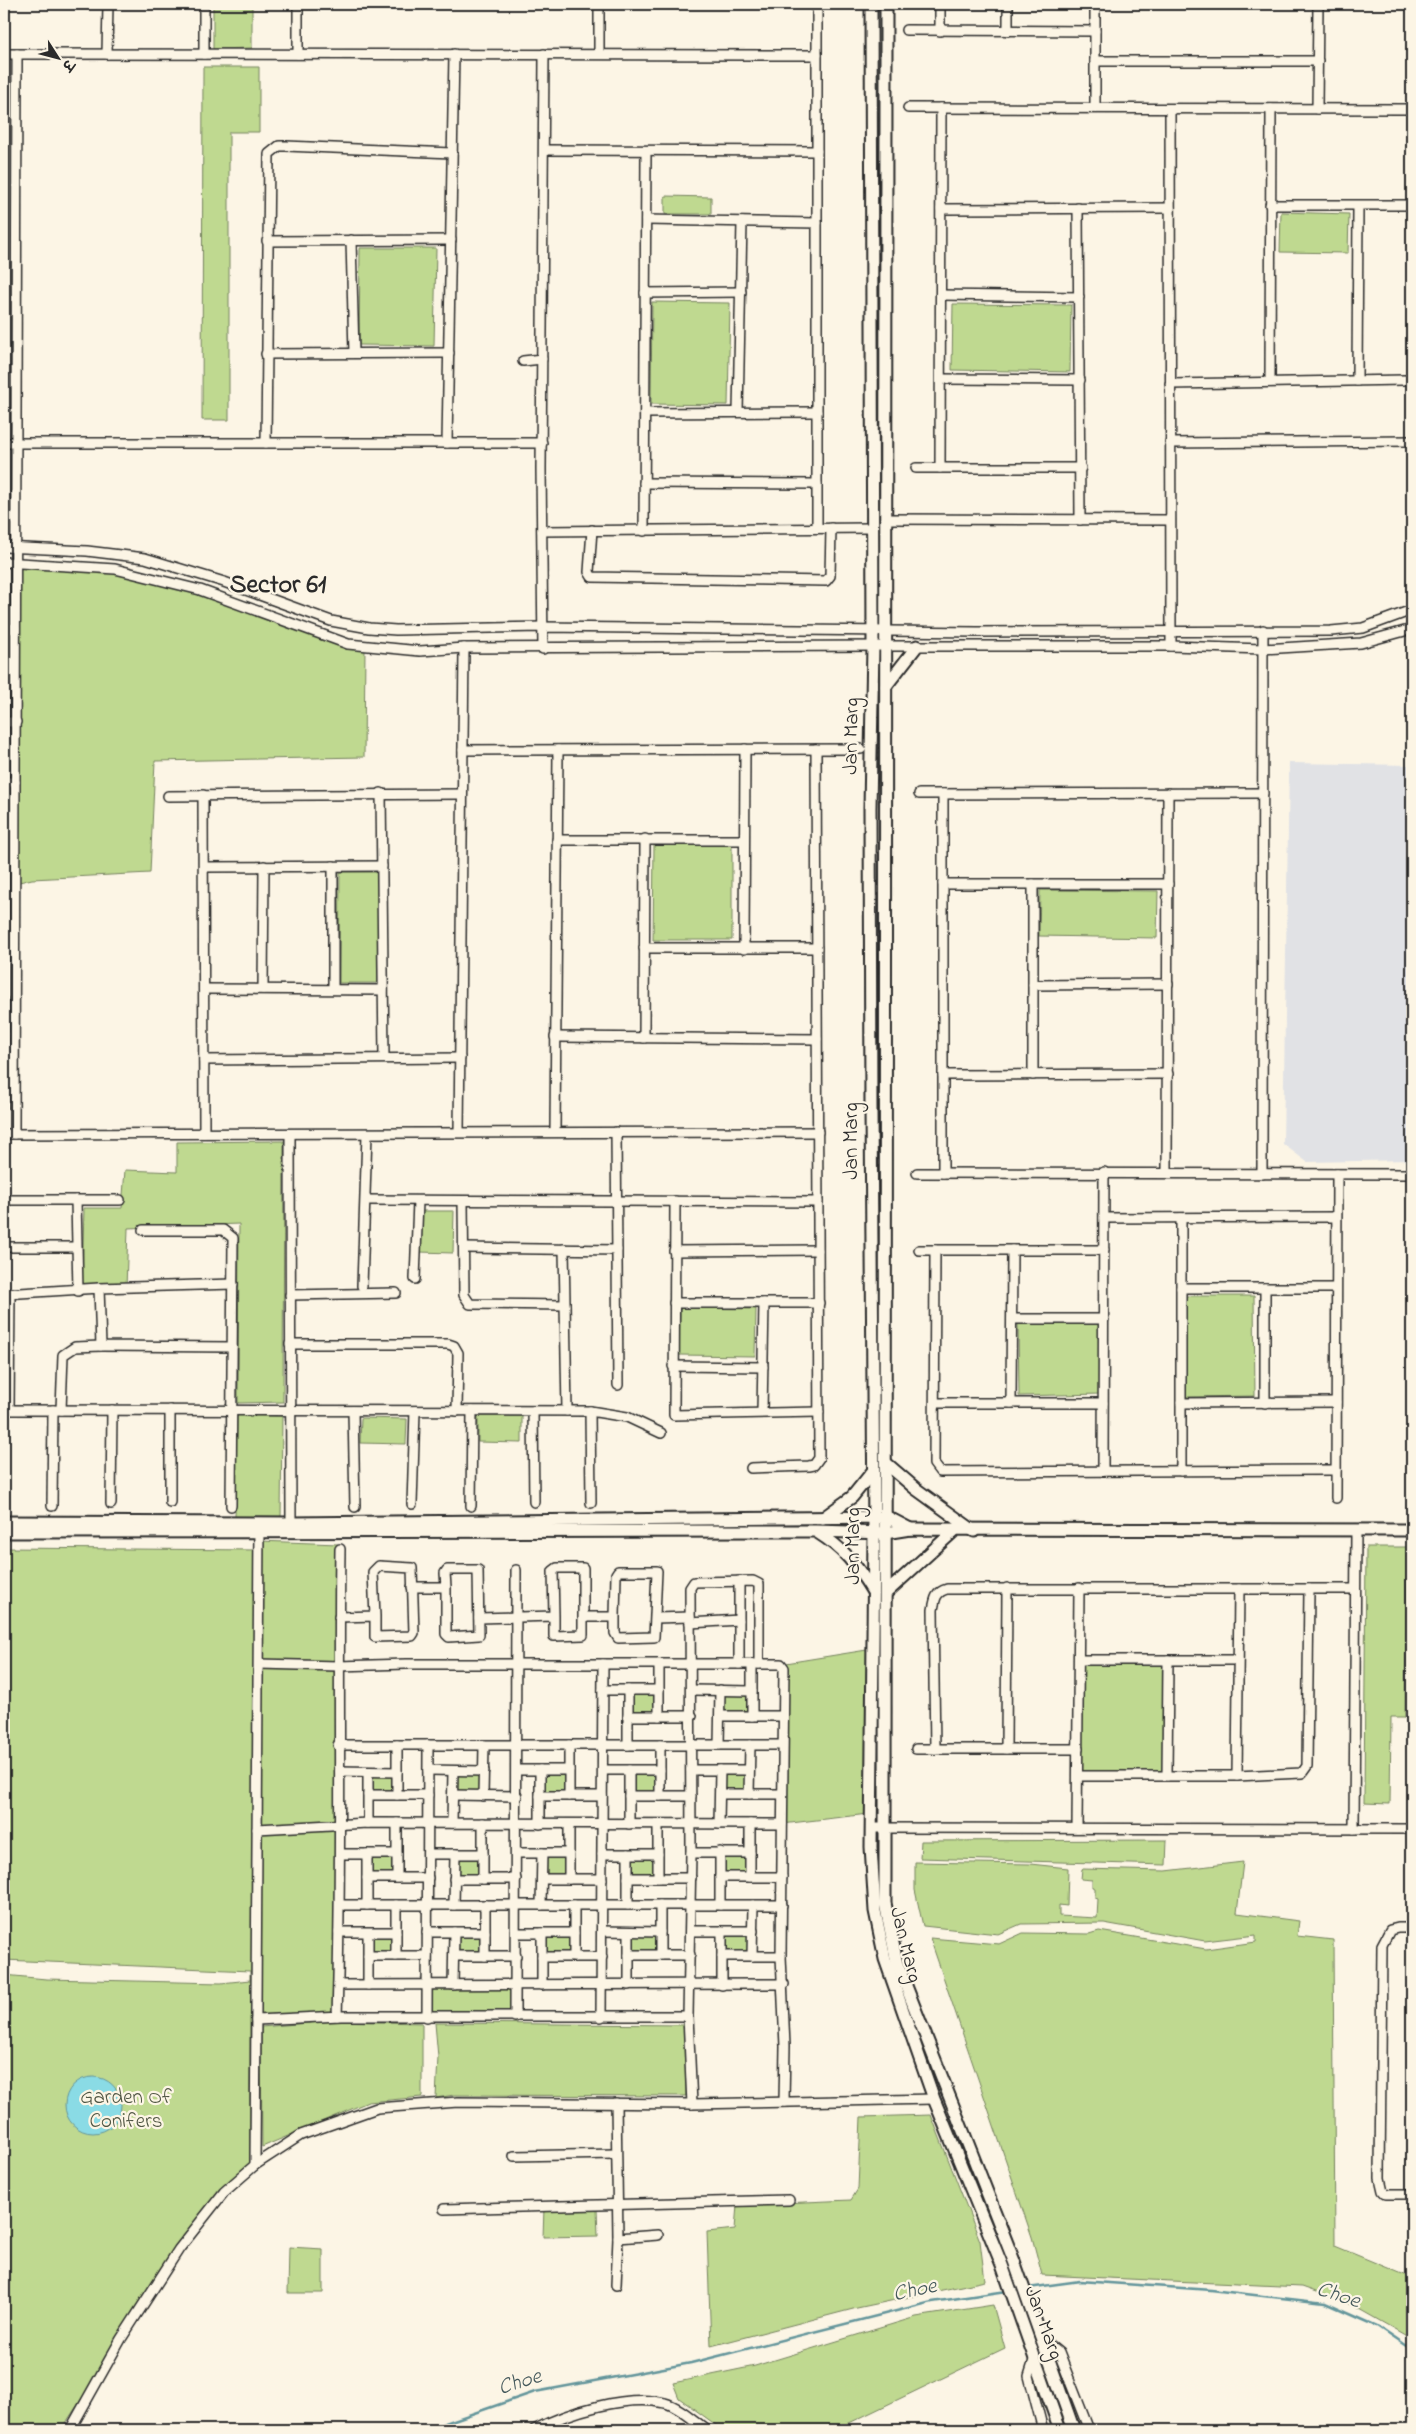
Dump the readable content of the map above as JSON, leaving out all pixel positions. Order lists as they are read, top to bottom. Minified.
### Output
{"streets":{"main road":["Jan Marg"]},"districts":["Sector 61"],"water":["Choe"],"parks":["Garden Of Conifers"],"north":"bottom right"}
